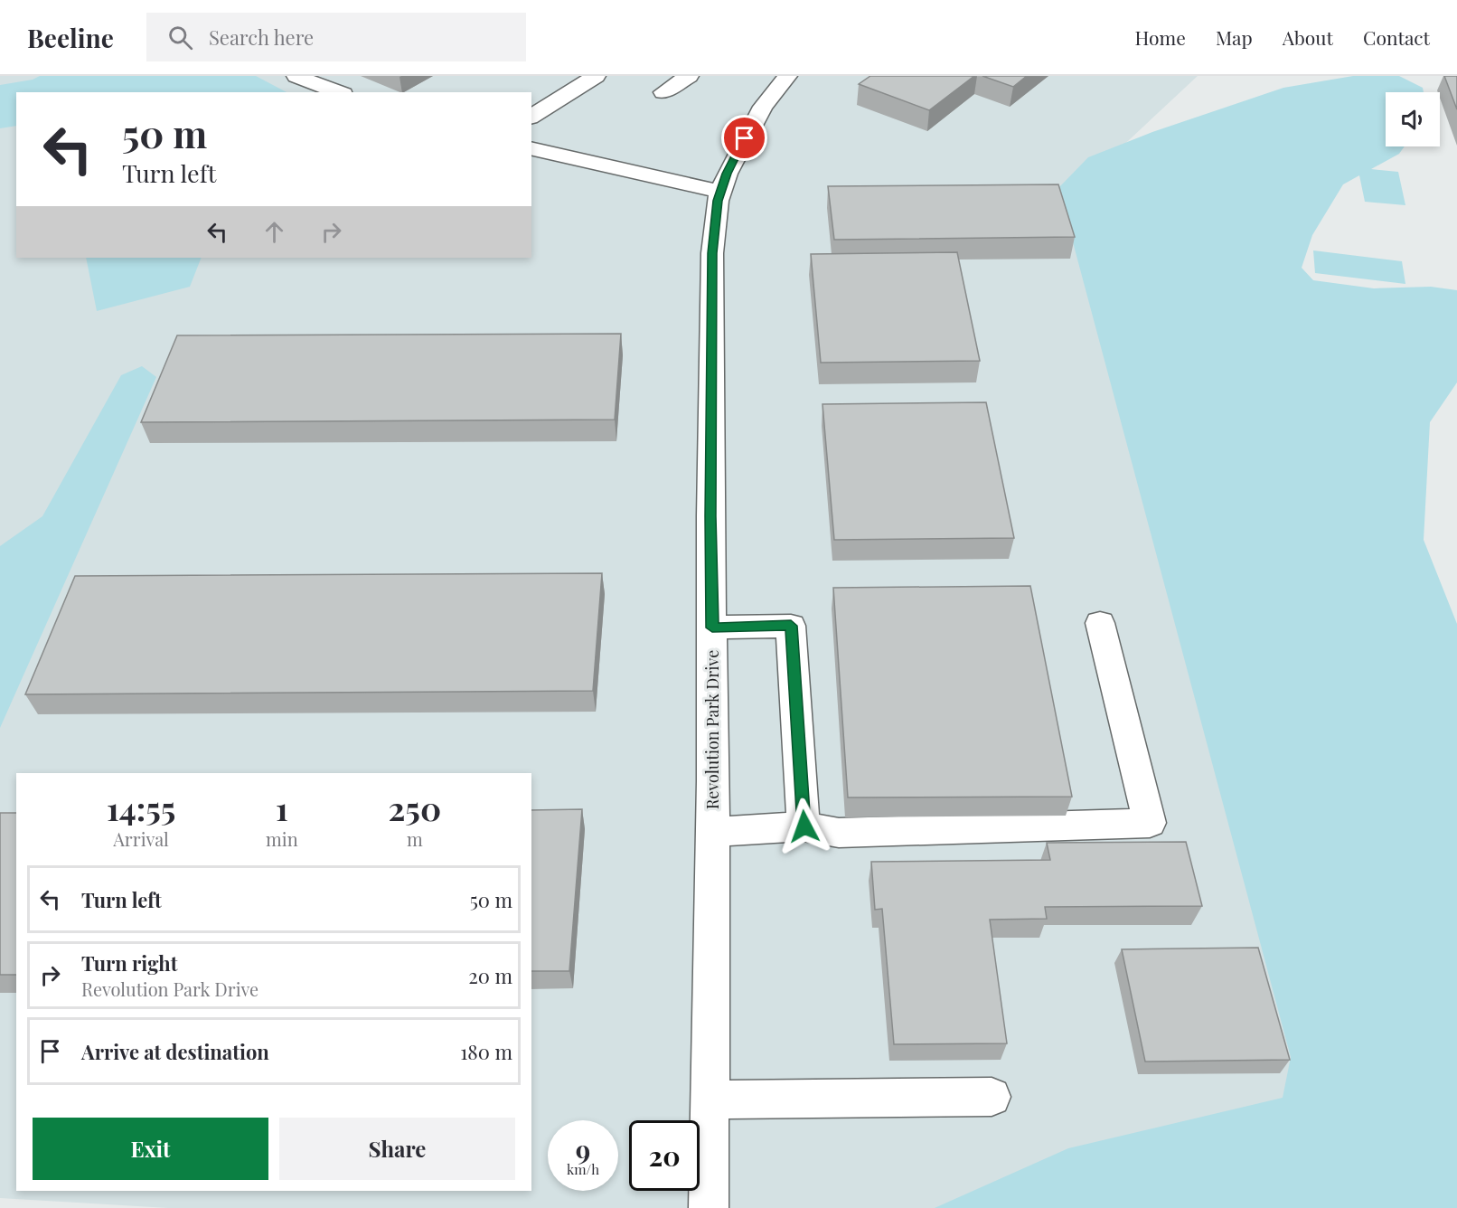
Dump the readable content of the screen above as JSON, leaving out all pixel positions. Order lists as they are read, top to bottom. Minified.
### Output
{"streets":{"street":["Revolution Park Drive"]},"page":{"header":"Beeline","search":"Search here","nav":["Home","Map","About","Contact"],"turn":["50 m","Turn left"],"eta":["14:55","Arrival","1","min","250","m"],"list":[{"name":"Turn left","value":"50 m"},{"name":"Turn right","note":"Revolution Park Drive","value":"20 m"},{"name":"Arrive at destination","value":"180 m"}],"buttons":["Exit","Share"],"speed":"9 km/h","limit":"20"}}
